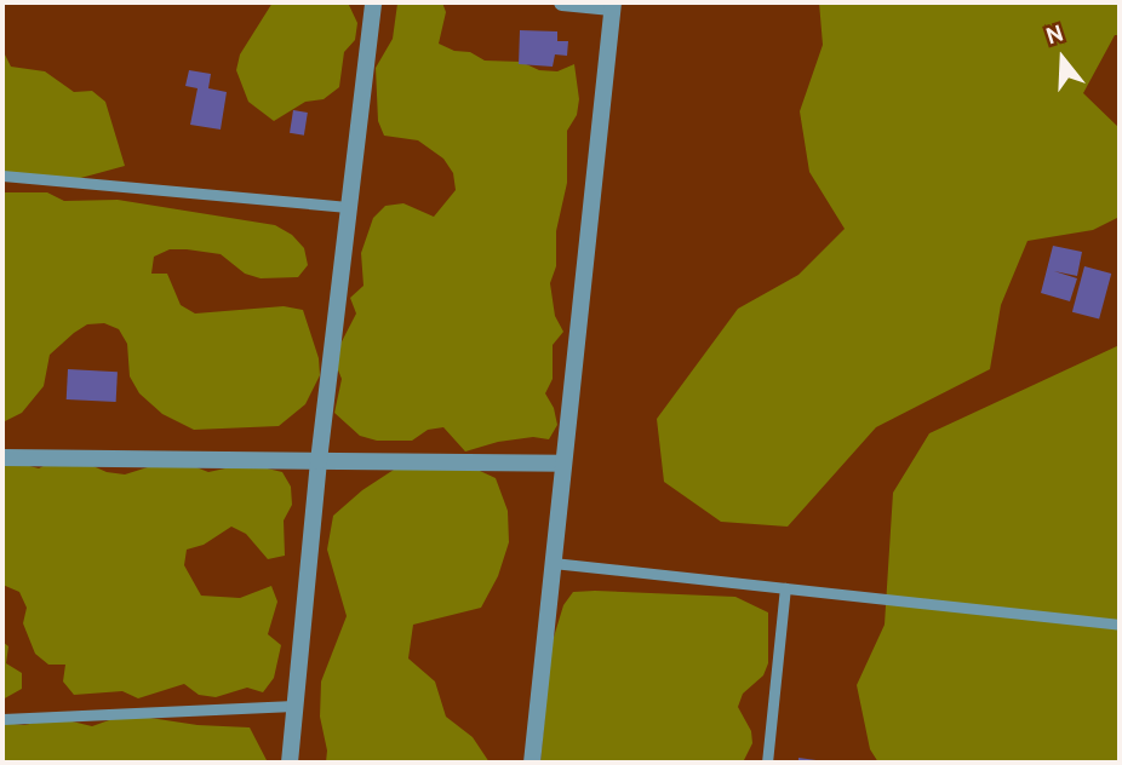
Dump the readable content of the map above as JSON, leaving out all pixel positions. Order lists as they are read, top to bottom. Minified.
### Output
{"north":"top"}
